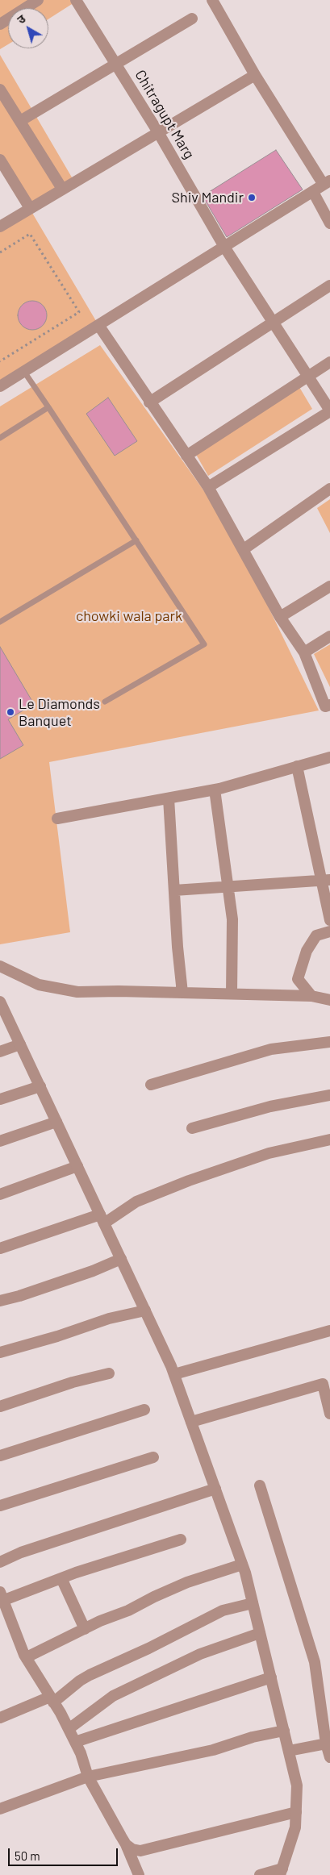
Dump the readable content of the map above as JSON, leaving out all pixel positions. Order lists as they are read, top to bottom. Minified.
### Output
{"streets":{"street":["Chitragupt Marg"]},"parks":["chowki wala park"],"places":["Shiv Mandir","Le Diamonds Banquet"],"scale_bar":"50 m","north":"top left"}
